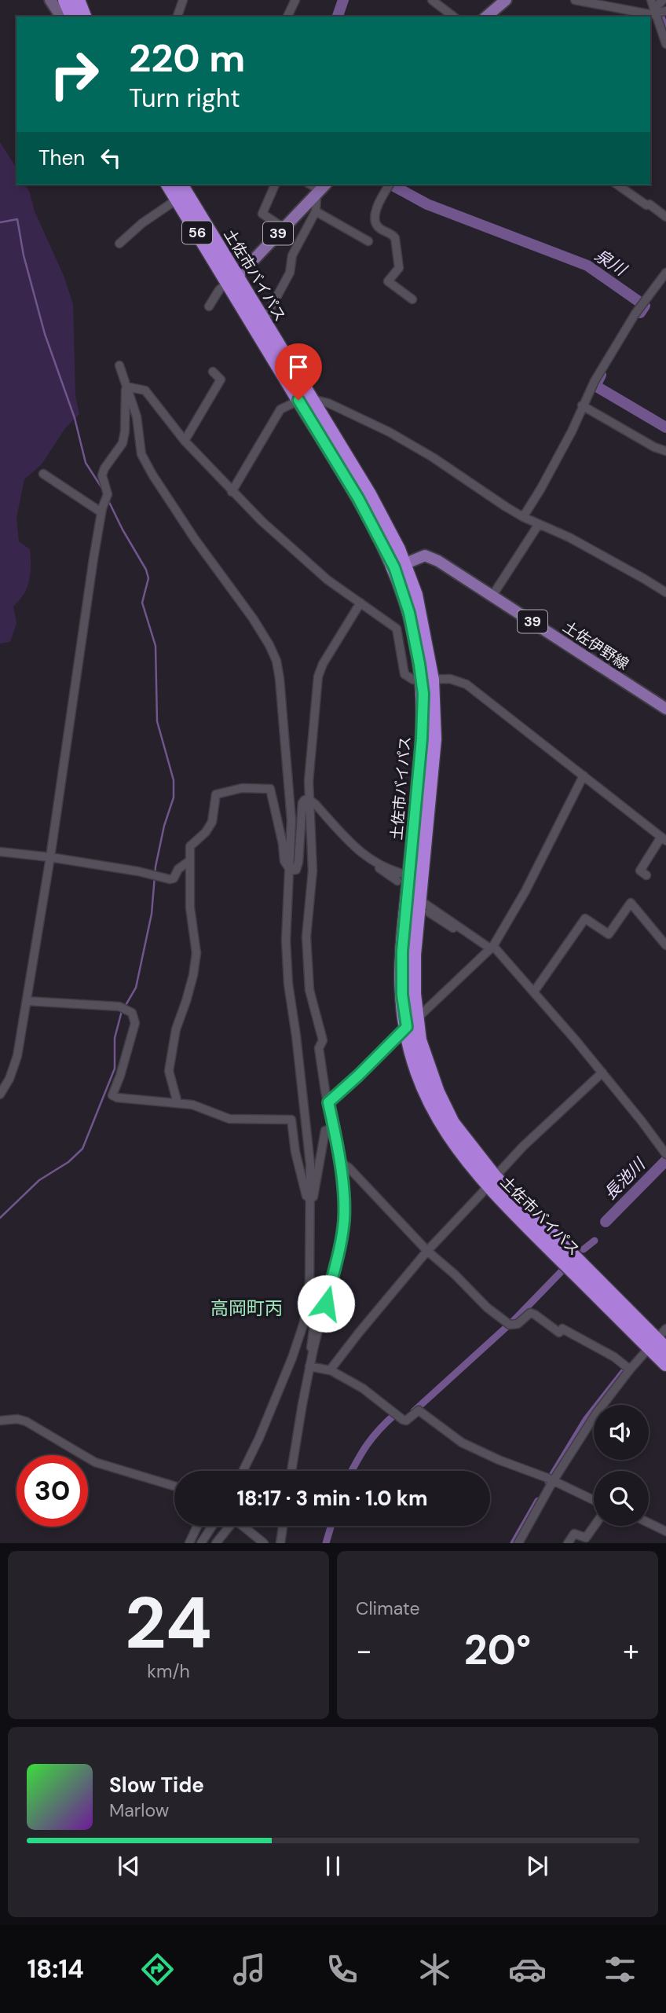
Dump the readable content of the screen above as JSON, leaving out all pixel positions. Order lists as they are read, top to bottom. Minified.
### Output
{"streets":{"highway":["56","土佐市バイパス"],"main road":["39","土佐伊野線"]},"crossings":[["39","土佐市バイパス"],["土佐市バイパス","土佐伊野線"]],"districts":["高岡町丙"],"water":["泉川","長池川"],"page":{"turn":["220 m","Turn right"],"then":"Then","limit":"30","trip":"18:17 · 3 min · 1.0 km","tile":[["24","km/h"],"Climate"],"heat":["−","20°","+"],"song":["Slow Tide","Marlow"],"tabs":"18:14"}}
